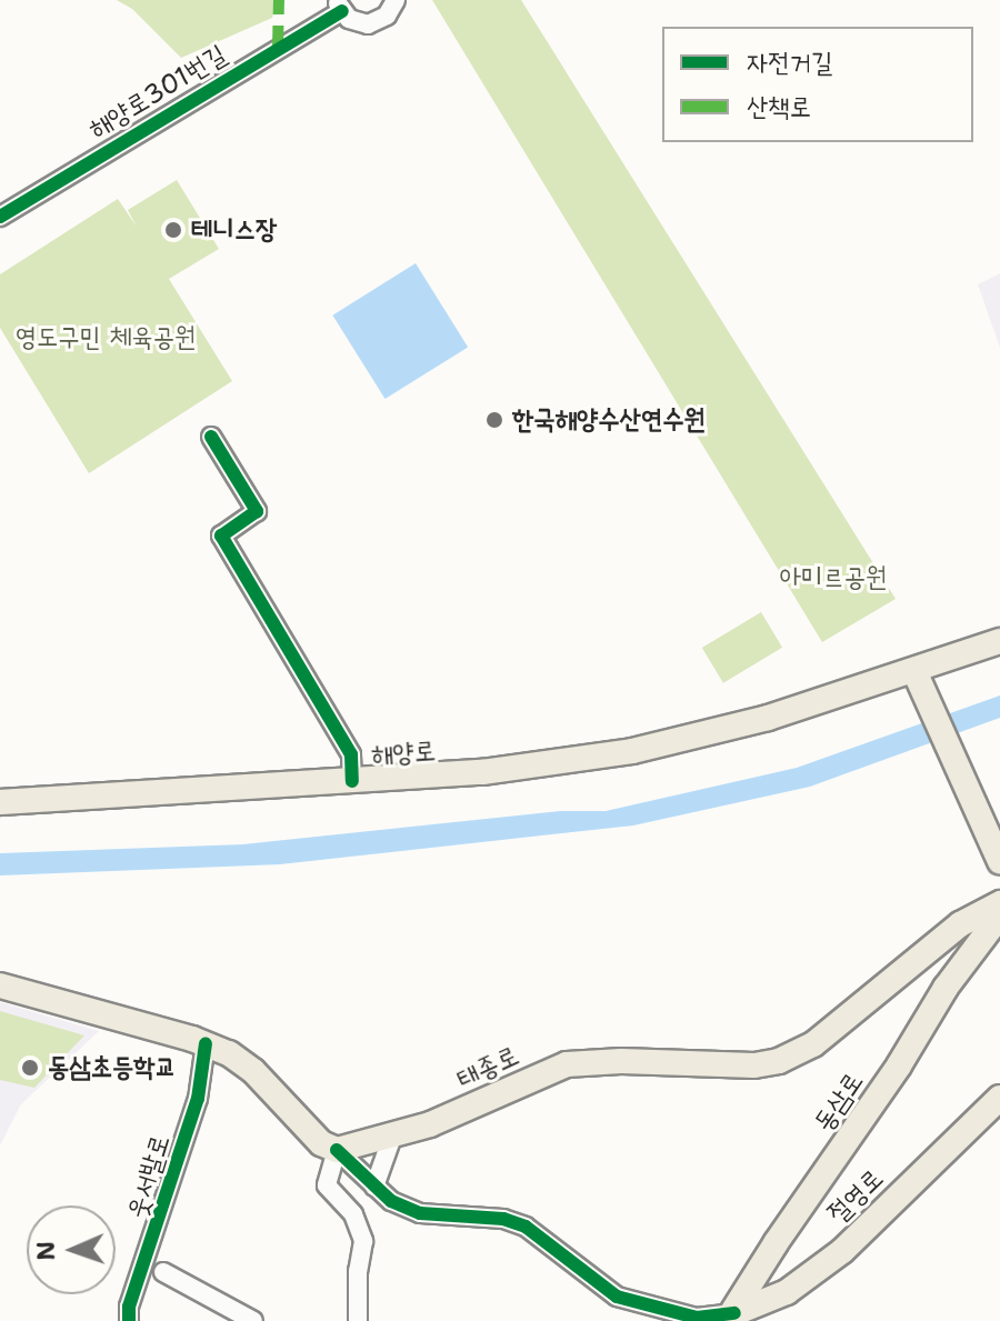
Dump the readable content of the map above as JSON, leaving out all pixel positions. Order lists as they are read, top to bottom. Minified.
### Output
{"streets":{"main road":["해양로","태종로","동삼로","절영로"],"street":["해양로301번길","웃서발로"]},"crossings":[["동삼로","절영로"]],"parks":["영도구민 체육공원","아미르공원"],"places":["테니스장","한국해양수산연수원","동삼초등학교"],"legend":["자전거길","산책로"],"north":"left"}
